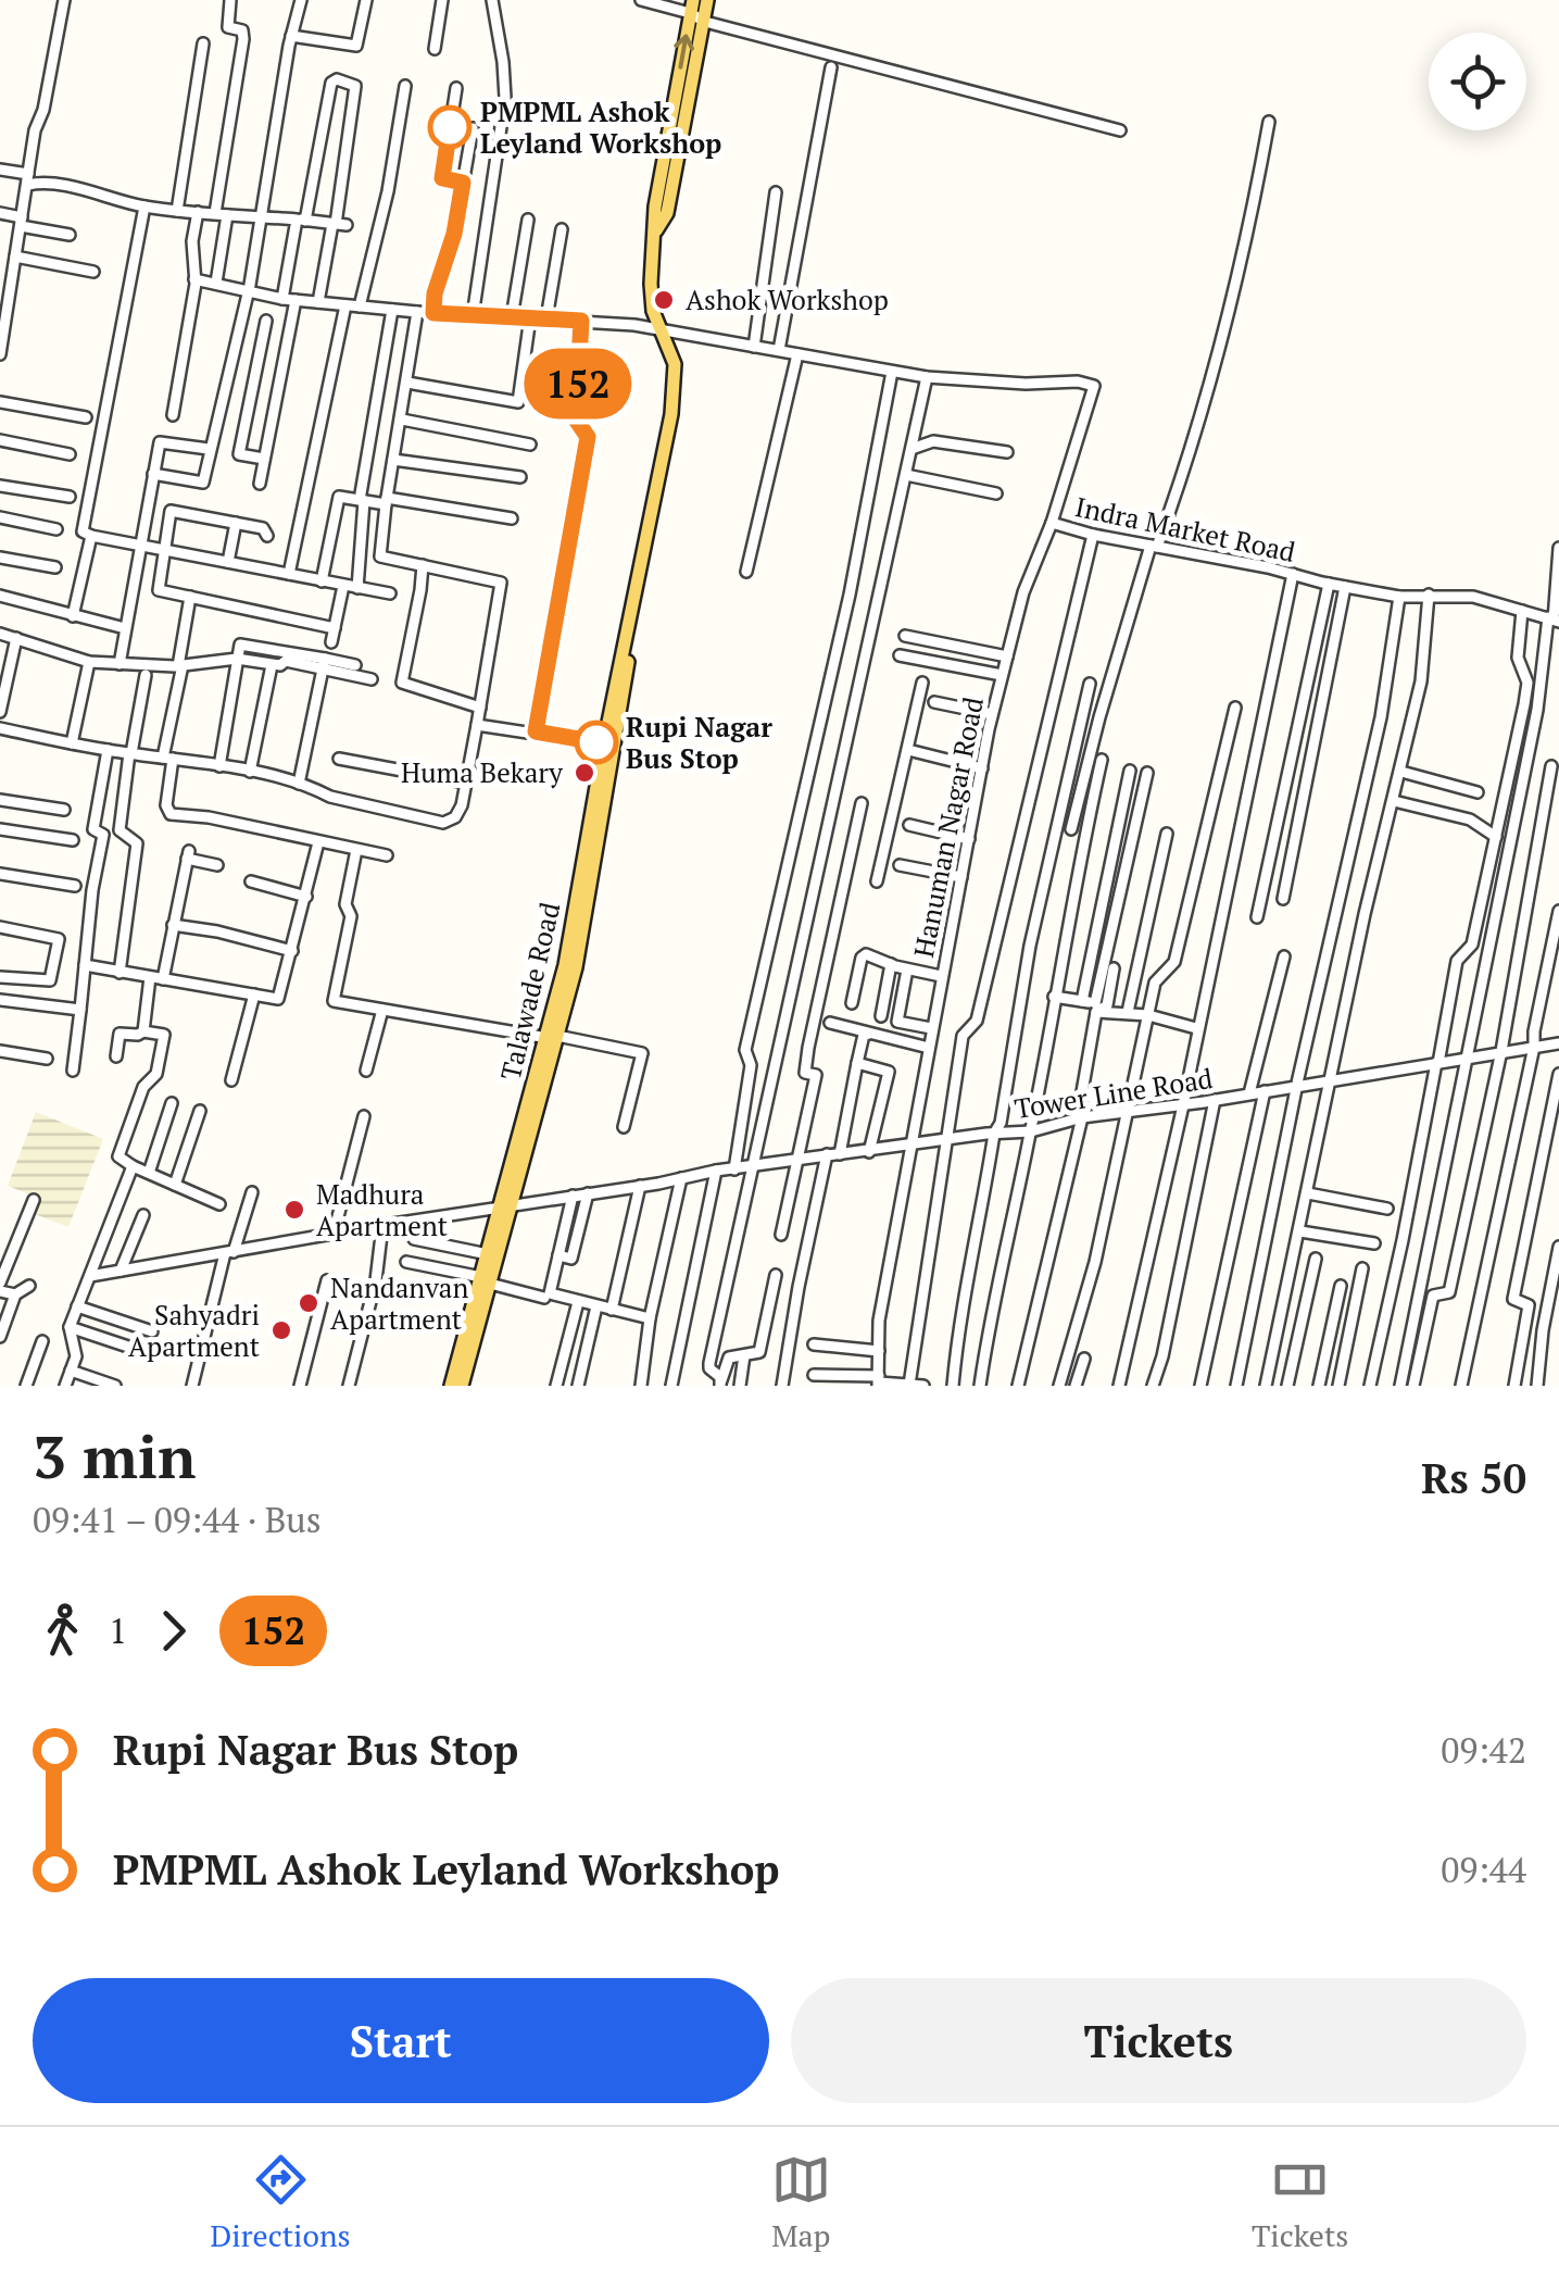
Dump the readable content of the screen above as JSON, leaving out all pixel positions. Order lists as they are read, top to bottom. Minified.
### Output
{"streets":{"main road":["Talawade Road"],"street":["Indra Market Road","Hanuman Nagar Road","Tower Line Road"]},"crossings":[["Indra Market Road","Hanuman Nagar Road"],["Indra Market Road","Talawade Road"],["Hanuman Nagar Road","Tower Line Road"],["Talawade Road","Tower Line Road"]],"places":["PMPML Ashok Leyland Workshop","Ashok Workshop","Rupi Nagar Bus Stop","Huma Bekary","Madhura Apartment","Nandanvan Apartment","Sahyadri Apartment"],"lines":["bus line 152"],"page":{"on_map":"152","heading":["3 min","09:41 – 09:44 · Bus","Rs 50"],"legs":["1","152"],"list":[{"name":"Rupi Nagar Bus Stop","value":"09:42"},{"name":"PMPML Ashok Leyland Workshop","value":"09:44"}],"buttons":["Start","Tickets"],"tabs":["Directions","Map","Tickets"]}}
